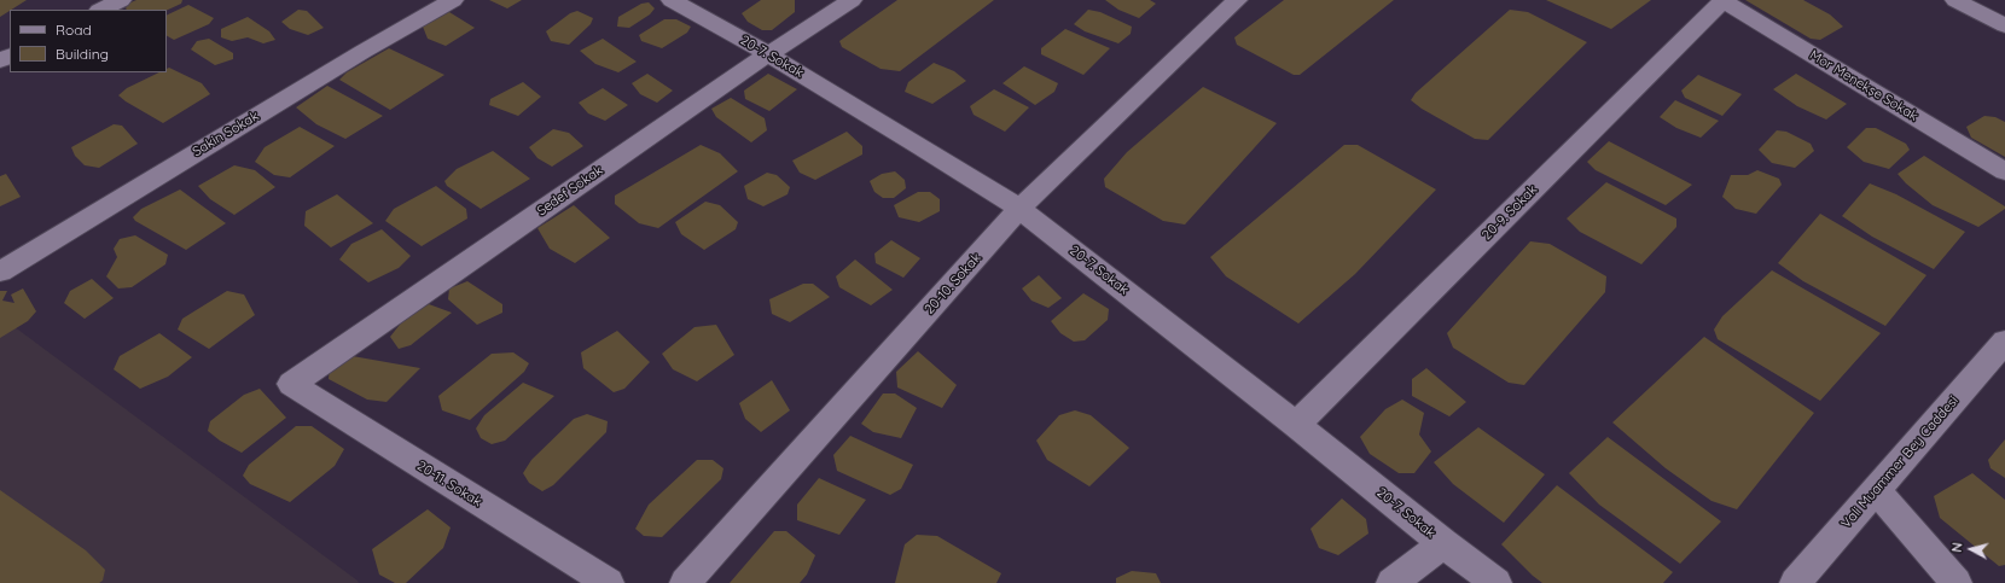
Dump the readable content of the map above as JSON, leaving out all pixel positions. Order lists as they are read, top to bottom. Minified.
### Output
{"streets":{"street":["20-7. Sokak","Mor Menekşe Sokak","Sakin Sokak","Sedef Sokak","20-9. Sokak","20-10. Sokak","Vali Muammer Bey Caddesi","20-11. Sokak"]},"crossings":[["20-7. Sokak","Sedef Sokak"],["20-7. Sokak","20-9. Sokak"],["20-7. Sokak","20-10. Sokak"],["Mor Menekşe Sokak","20-9. Sokak"],["Sedef Sokak","20-11. Sokak"]],"legend":["Road","Building"],"north":"left"}
